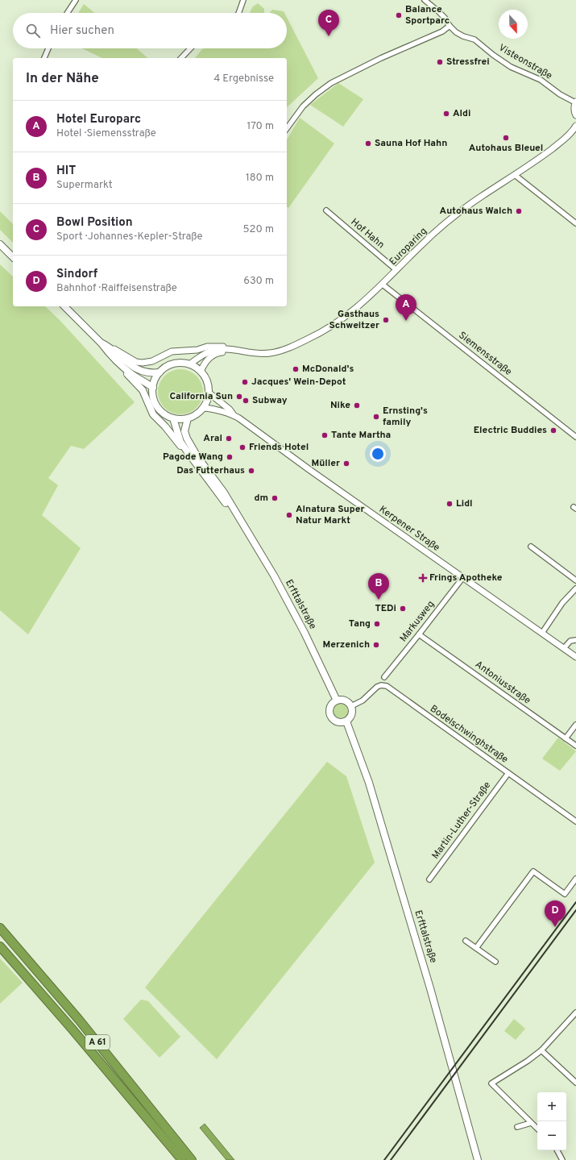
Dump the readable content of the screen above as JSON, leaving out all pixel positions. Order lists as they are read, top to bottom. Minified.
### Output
{"streets":{"highway":["A 61"],"main road":["Erfttalstraße"],"street":["Visteonstraße","Hof Hahn","Europaring","Siemensstraße","Kerpener Straße","Markusweg","Antoniusstraße","Bodelschwinghstraße","Martin-Luther-Straße"]},"crossings":[["Hof Hahn","Europaring"],["Europaring","Siemensstraße"],["Kerpener Straße","Markusweg"],["Erfttalstraße","Bodelschwinghstraße"],["Markusweg","Antoniusstraße"],["Bodelschwinghstraße","Martin-Luther-Straße"]],"places":{"other":["Balance Sportparc","Stressfrei","Aldi","Autohaus Bleuel","Sauna Hof Hahn","Autohaus Walch","Gasthaus Schweitzer","McDonald's","Jacques' Wein-Depot","California Sun","Subway","Nike","Ernsting's family","Electric Buddies","Tante Martha","Aral","Friends Hotel","Pagode Wang","Müller","Das Futterhaus","dm","Lidl","Alnatura Super Natur Markt","TEDi","Tang","Merzenich"],"health":["Frings Apotheke"]},"north":"bottom","page":{"pins":["C","A","B","D"],"search":"Hier suchen","heading":["In der Nähe","4 Ergebnisse"],"list":[{"mark":"A","name":"Hotel Europarc","note":"Hotel · Siemensstraße","value":"170 m"},{"mark":"B","name":"HIT","note":"Supermarkt","value":"180 m"},{"mark":"C","name":"Bowl Position","note":"Sport · Johannes-Kepler-Straße","value":"520 m"},{"mark":"D","name":"Sindorf","note":"Bahnhof · Raiffeisenstraße","value":"630 m"}],"map_buttons":["+","−"]}}
